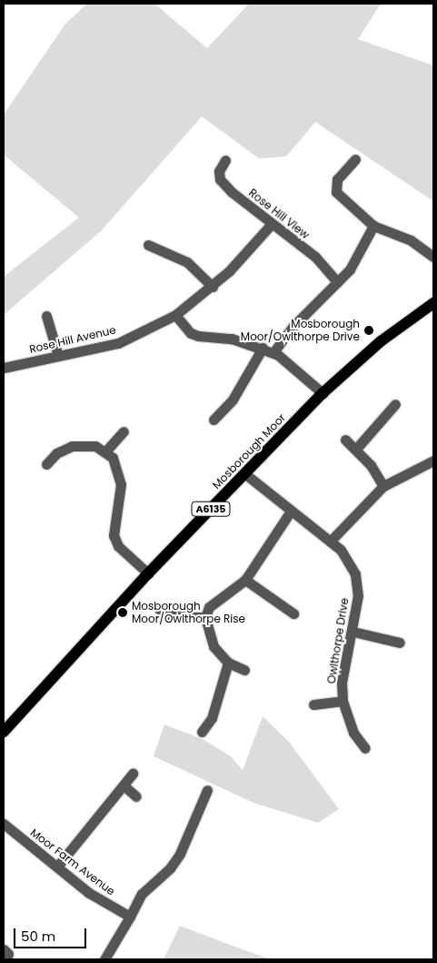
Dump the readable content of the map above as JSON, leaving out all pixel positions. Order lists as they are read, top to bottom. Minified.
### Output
{"streets":{"main road":["Mosborough Moor","A6135"],"street":["Rose Hill View","Rose Hill Avenue","Owlthorpe Drive","Moor Farm Avenue"]},"crossings":[["Rose Hill View","Rose Hill Avenue"],["Mosborough Moor","Owlthorpe Drive"]],"places":["Mosborough Moor/Owlthorpe Drive","Mosborough Moor/Owlthorpe Rise"],"scale_bar":"50 m"}
